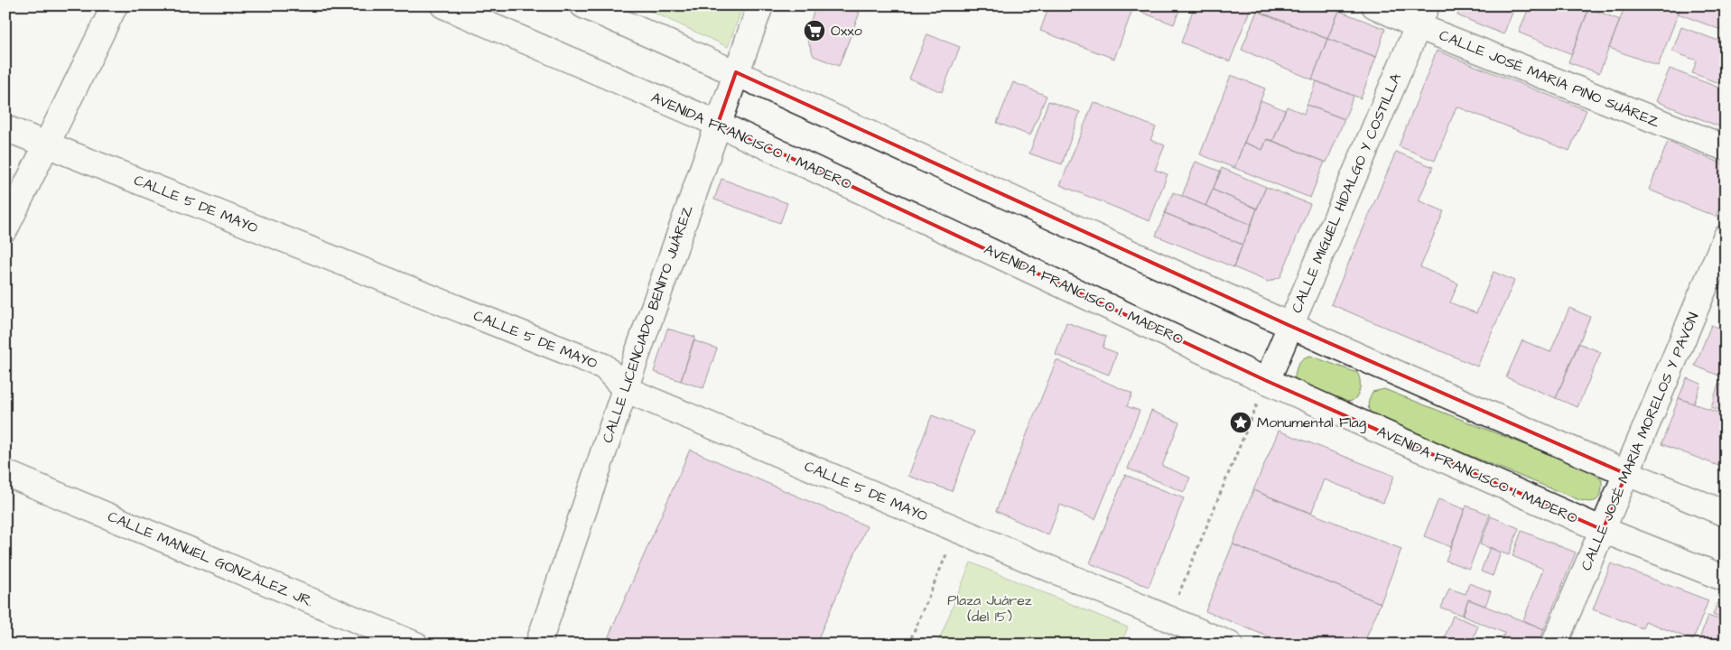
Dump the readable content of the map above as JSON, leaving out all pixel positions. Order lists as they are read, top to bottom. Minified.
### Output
{"streets":{"street":["CALLE JOSÉ MARÍA PINO SUÁREZ","AVENIDA FRANCISCO I. MADERO","CALLE MIGUEL HIDALGO Y COSTILLA","CALLE 5 DE MAYO","CALLE LICENCIADO BENITO JUÁREZ","CALLE JOSÉ MARÍA MORELOS Y PAVÓN","CALLE MANUEL GONZÁLEZ JR."]},"crossings":[["CALLE JOSÉ MARÍA PINO SUÁREZ","CALLE MIGUEL HIDALGO Y COSTILLA"],["AVENIDA FRANCISCO I. MADERO","CALLE MIGUEL HIDALGO Y COSTILLA"],["AVENIDA FRANCISCO I. MADERO","CALLE LICENCIADO BENITO JUÁREZ"],["AVENIDA FRANCISCO I. MADERO","CALLE JOSÉ MARÍA MORELOS Y PAVÓN"],["CALLE 5 DE MAYO","CALLE LICENCIADO BENITO JUÁREZ"]],"parks":["Plaza Juárez (del 15)"],"places":{"supermarket":["Oxxo"],"place":["Monumental Flag"]}}
